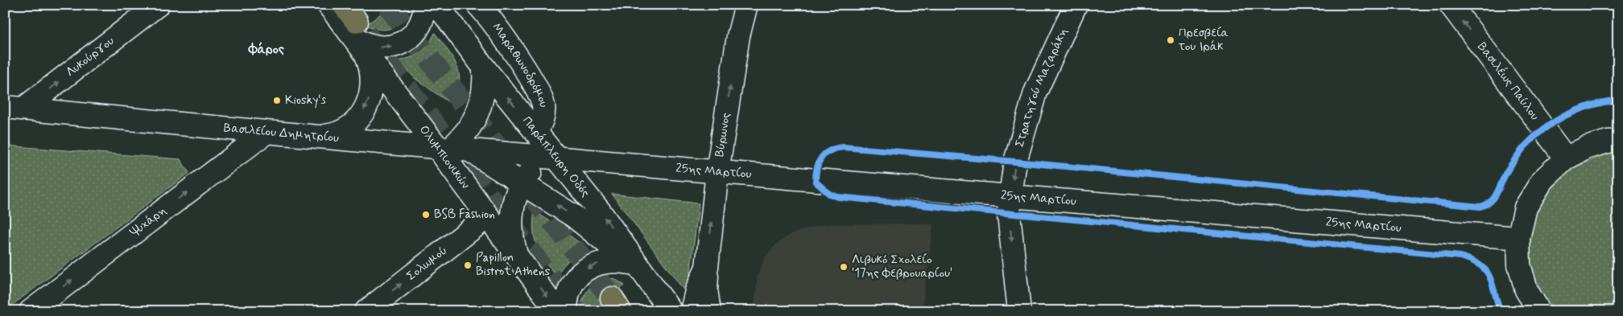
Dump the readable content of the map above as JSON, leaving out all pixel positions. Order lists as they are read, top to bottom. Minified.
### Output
{"streets":{"street":["Λυκούργου","Μαραθωνοδρόμου","Βασιλέως Παύλου","Στρατηγού Μαζαράκη","Βασιλείου Δημητρίου","Βύρωνος","Ολυμπιονικών","Παράπλευρη Οδός","25ης Μαρτίου","Ψυχάρη","Σολωμού"]},"crossings":[["Λυκούργου","Βασιλείου Δημητρίου"],["Μαραθωνοδρόμου","Παράπλευρη Οδός"],["Στρατηγού Μαζαράκη","25ης Μαρτίου"],["Βασιλείου Δημητρίου","Ολυμπιονικών"],["Βασιλείου Δημητρίου","Παράπλευρη Οδός"],["Βασιλείου Δημητρίου","25ης Μαρτίου"],["Βασιλείου Δημητρίου","Ψυχάρη"],["Βύρωνος","25ης Μαρτίου"],["Ολυμπιονικών","Σολωμού"],["Παράπλευρη Οδός","25ης Μαρτίου"]],"one_way":["Λυκούργου","Βασιλέως Παύλου","Στρατηγού Μαζαράκη","Βύρωνος","Ψυχάρη","Σολωμού"],"districts":["Φάρος"],"places":["Πρεσβεία του Ιράκ","Kiosky's","BSB Fashion","Papillon Bistrot Athens","Λιβυκό Σχολείο '17ης Φεβρουαρίου'"]}
